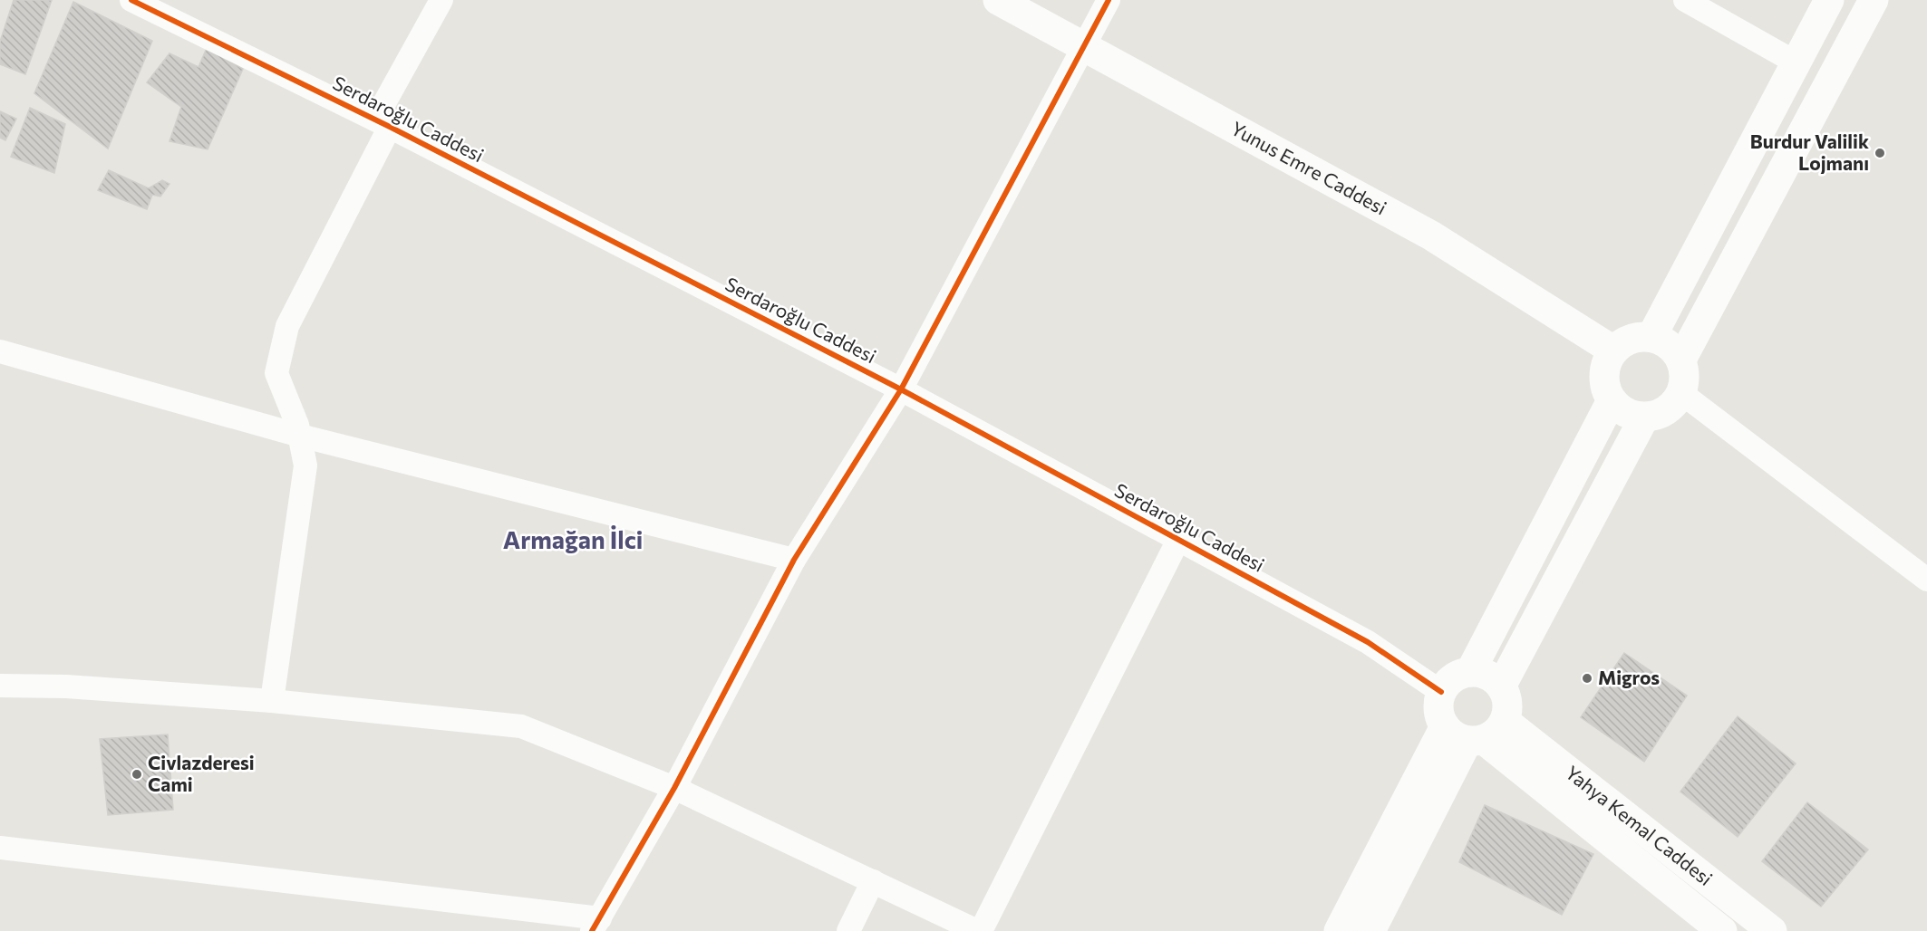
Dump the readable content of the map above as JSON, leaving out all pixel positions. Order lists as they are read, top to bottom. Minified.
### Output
{"streets":{"main road":["Yunus Emre Caddesi","Yahya Kemal Caddesi"],"street":["Serdaroğlu Caddesi"]},"crossings":[["Serdaroğlu Caddesi","Yahya Kemal Caddesi"]],"districts":["Armağan İlci"],"places":["Burdur Valilik Lojmanı","Migros","Civlazderesi Cami"]}
